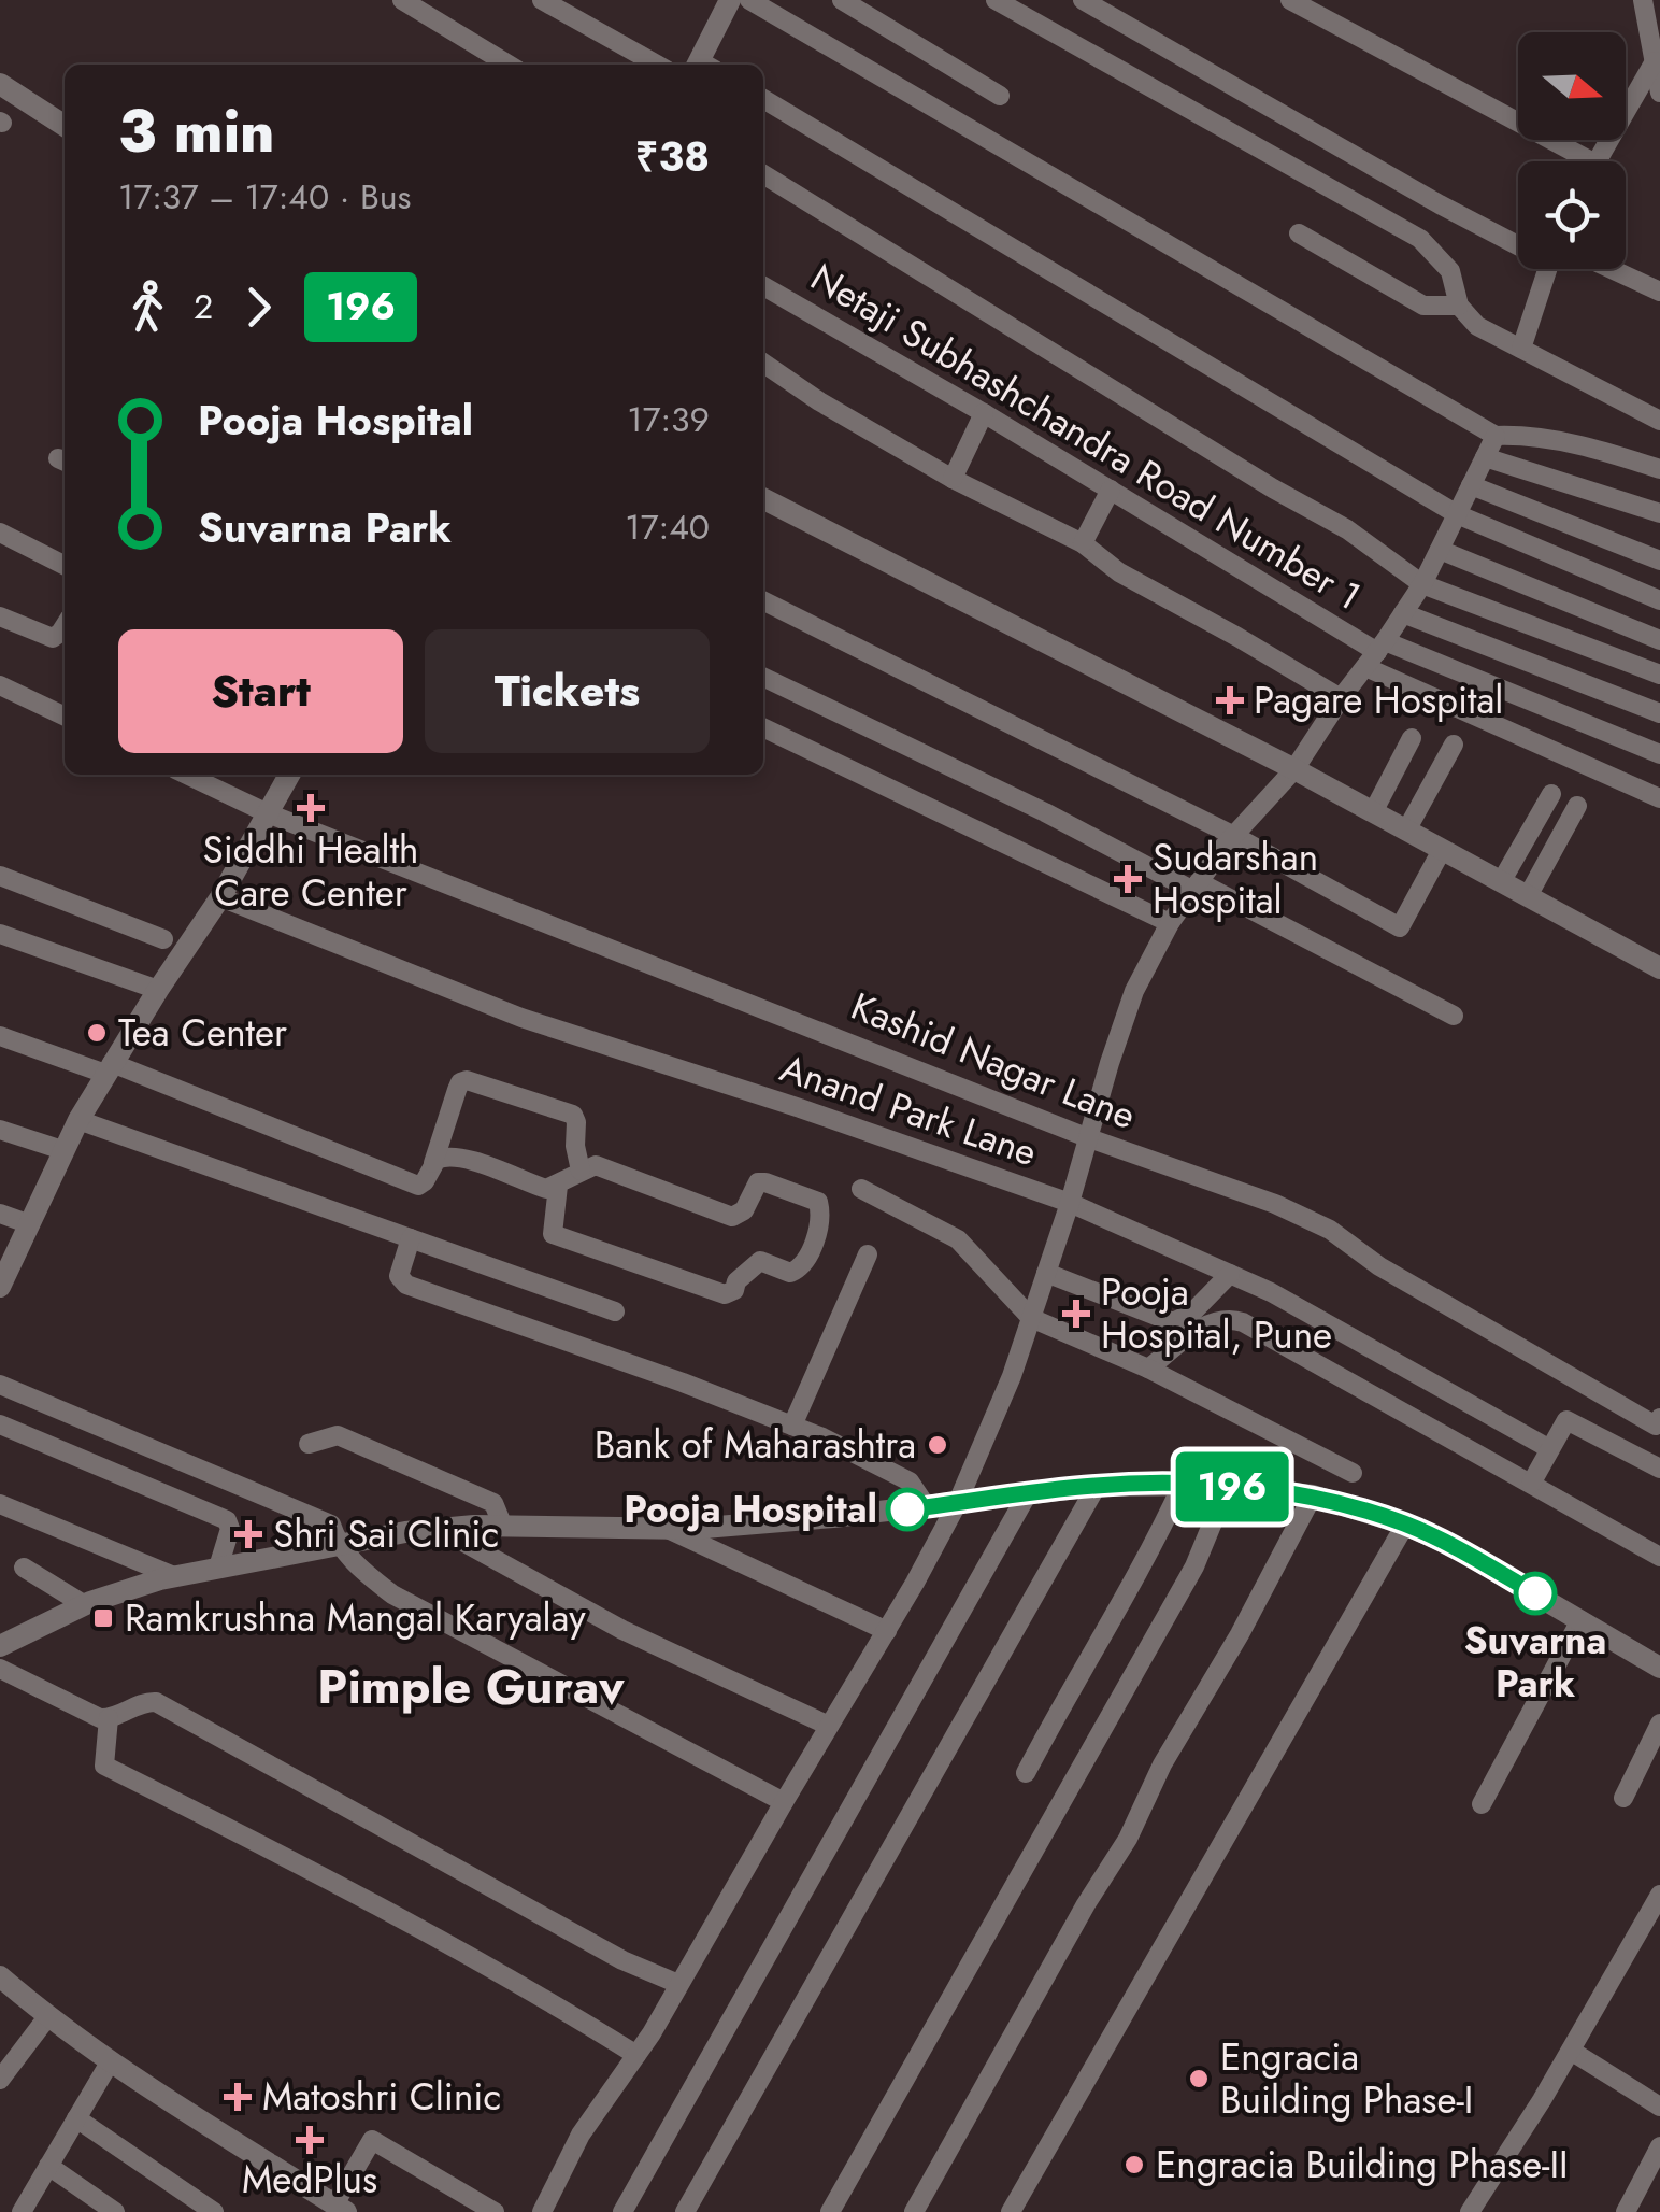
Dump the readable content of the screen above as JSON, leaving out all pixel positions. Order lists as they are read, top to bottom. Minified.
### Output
{"streets":{"street":["Netaji Subhashchandra Road Number 1","Kashid Nagar Lane","Anand Park Lane"]},"districts":["Pimple Gurav"],"places":{"health":["Pagare Hospital","Siddhi Health Care Center","Sudarshan Hospital","Pooja Hospital, Pune","Shri Sai Clinic","Matoshri Clinic","MedPlus"],"other":["Tea Center","Bank of Maharashtra","Pooja Hospital","Suvarna Park","Engracia Building Phase-I","Engracia Building Phase-II"],"transit":["Ramkrushna Mangal Karyalay"]},"lines":["bus line 196"],"north":"right","page":{"on_map":"196","heading":["3 min","17:37 – 17:40 · Bus","₹38"],"legs":["2","196"],"list":[{"name":"Pooja Hospital","value":"17:39"},{"name":"Suvarna Park","value":"17:40"}],"buttons":["Start","Tickets"]}}
